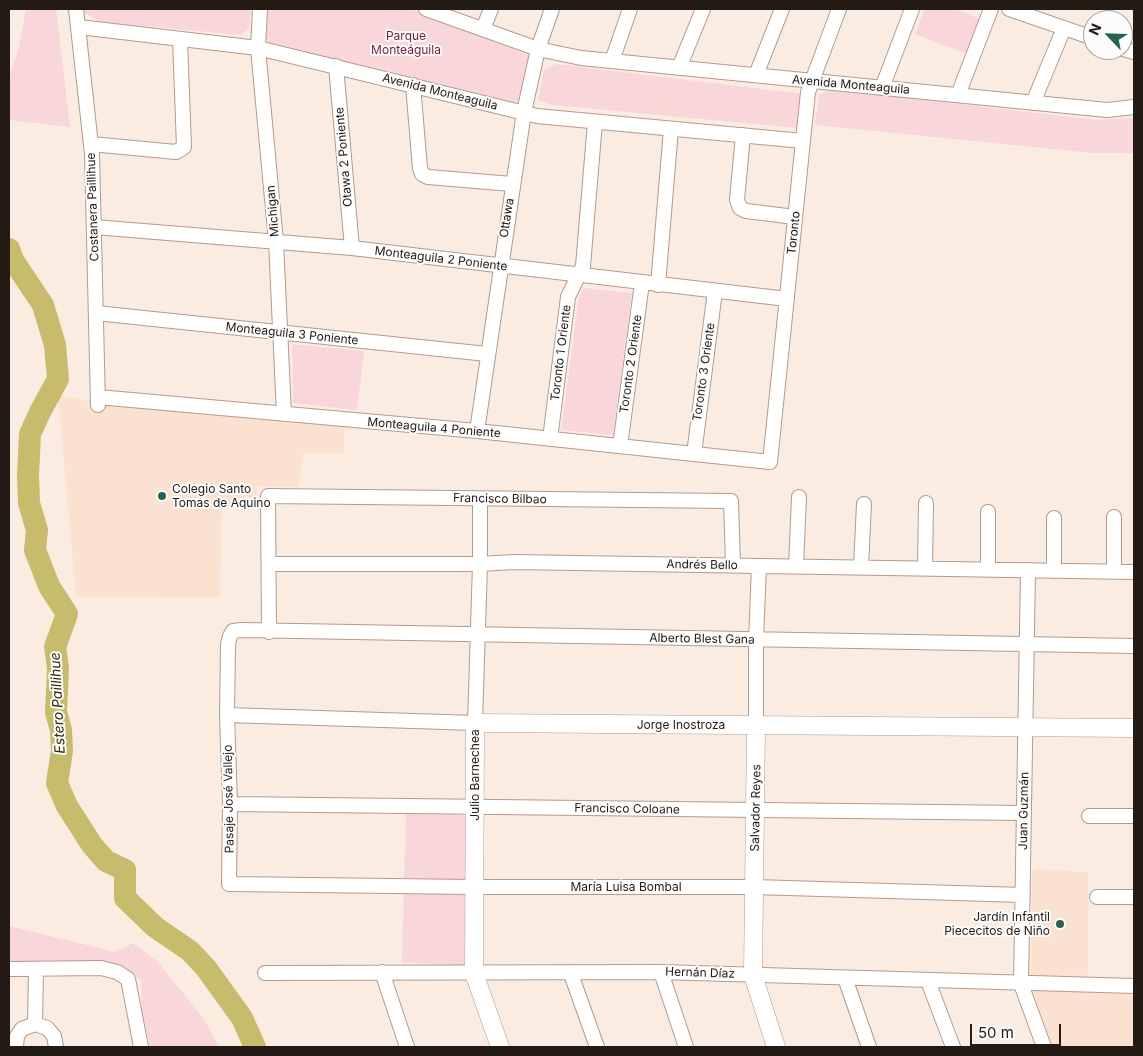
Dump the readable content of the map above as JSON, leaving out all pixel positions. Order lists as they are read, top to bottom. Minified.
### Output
{"streets":{"street":["Avenida Monteaguila","Otawa 2 Poniente","Costanera Paillihue","Michigan","Ottawa","Toronto","Monteaguila 2 Poniente","Monteaguila 3 Poniente","Toronto 1 Oriente","Toronto 2 Oriente","Toronto 3 Oriente","Monteaguila 4 Poniente","Francisco Bilbao","Andrés Bello","Alberto Blest Gana","Jorge Inostroza","Julio Barnechea","Pasaje José Vallejo","Salvador Reyes","Francisco Coloane","Juan Guzmán","María Luisa Bombal","Hernán Díaz"]},"crossings":[["Avenida Monteaguila","Otawa 2 Poniente"],["Avenida Monteaguila","Costanera Paillihue"],["Avenida Monteaguila","Michigan"],["Avenida Monteaguila","Ottawa"],["Avenida Monteaguila","Toronto"],["Avenida Monteaguila","Toronto 1 Oriente"],["Otawa 2 Poniente","Monteaguila 2 Poniente"],["Costanera Paillihue","Monteaguila 2 Poniente"],["Costanera Paillihue","Monteaguila 3 Poniente"],["Costanera Paillihue","Monteaguila 4 Poniente"],["Michigan","Monteaguila 2 Poniente"],["Michigan","Monteaguila 3 Poniente"],["Michigan","Monteaguila 4 Poniente"],["Ottawa","Monteaguila 2 Poniente"],["Ottawa","Monteaguila 3 Poniente"],["Ottawa","Monteaguila 4 Poniente"],["Toronto","Monteaguila 2 Poniente"],["Toronto","Monteaguila 4 Poniente"],["Monteaguila 2 Poniente","Toronto 1 Oriente"],["Monteaguila 2 Poniente","Toronto 2 Oriente"],["Monteaguila 2 Poniente","Toronto 3 Oriente"],["Toronto 1 Oriente","Monteaguila 4 Poniente"],["Toronto 2 Oriente","Monteaguila 4 Poniente"],["Toronto 3 Oriente","Monteaguila 4 Poniente"],["Francisco Bilbao","Andrés Bello"],["Francisco Bilbao","Julio Barnechea"],["Andrés Bello","Julio Barnechea"],["Andrés Bello","Salvador Reyes"],["Andrés Bello","Juan Guzmán"],["Alberto Blest Gana","Julio Barnechea"],["Alberto Blest Gana","Pasaje José Vallejo"],["Alberto Blest Gana","Salvador Reyes"],["Alberto Blest Gana","Juan Guzmán"],["Jorge Inostroza","Julio Barnechea"],["Jorge Inostroza","Pasaje José Vallejo"],["Jorge Inostroza","Salvador Reyes"],["Jorge Inostroza","Juan Guzmán"],["Julio Barnechea","Francisco Coloane"],["Julio Barnechea","María Luisa Bombal"],["Julio Barnechea","Hernán Díaz"],["Pasaje José Vallejo","Francisco Coloane"],["Pasaje José Vallejo","María Luisa Bombal"],["Salvador Reyes","Francisco Coloane"],["Salvador Reyes","María Luisa Bombal"],["Salvador Reyes","Hernán Díaz"],["Francisco Coloane","Juan Guzmán"],["Juan Guzmán","María Luisa Bombal"],["Juan Guzmán","Hernán Díaz"]],"water":["Estero Paillihue"],"parks":["Parque Monteáguila"],"places":["Colegio Santo Tomas de Aquino","Jardín Infantil Piececitos de Niño"],"scale_bar":"50 m","north":"top left"}
